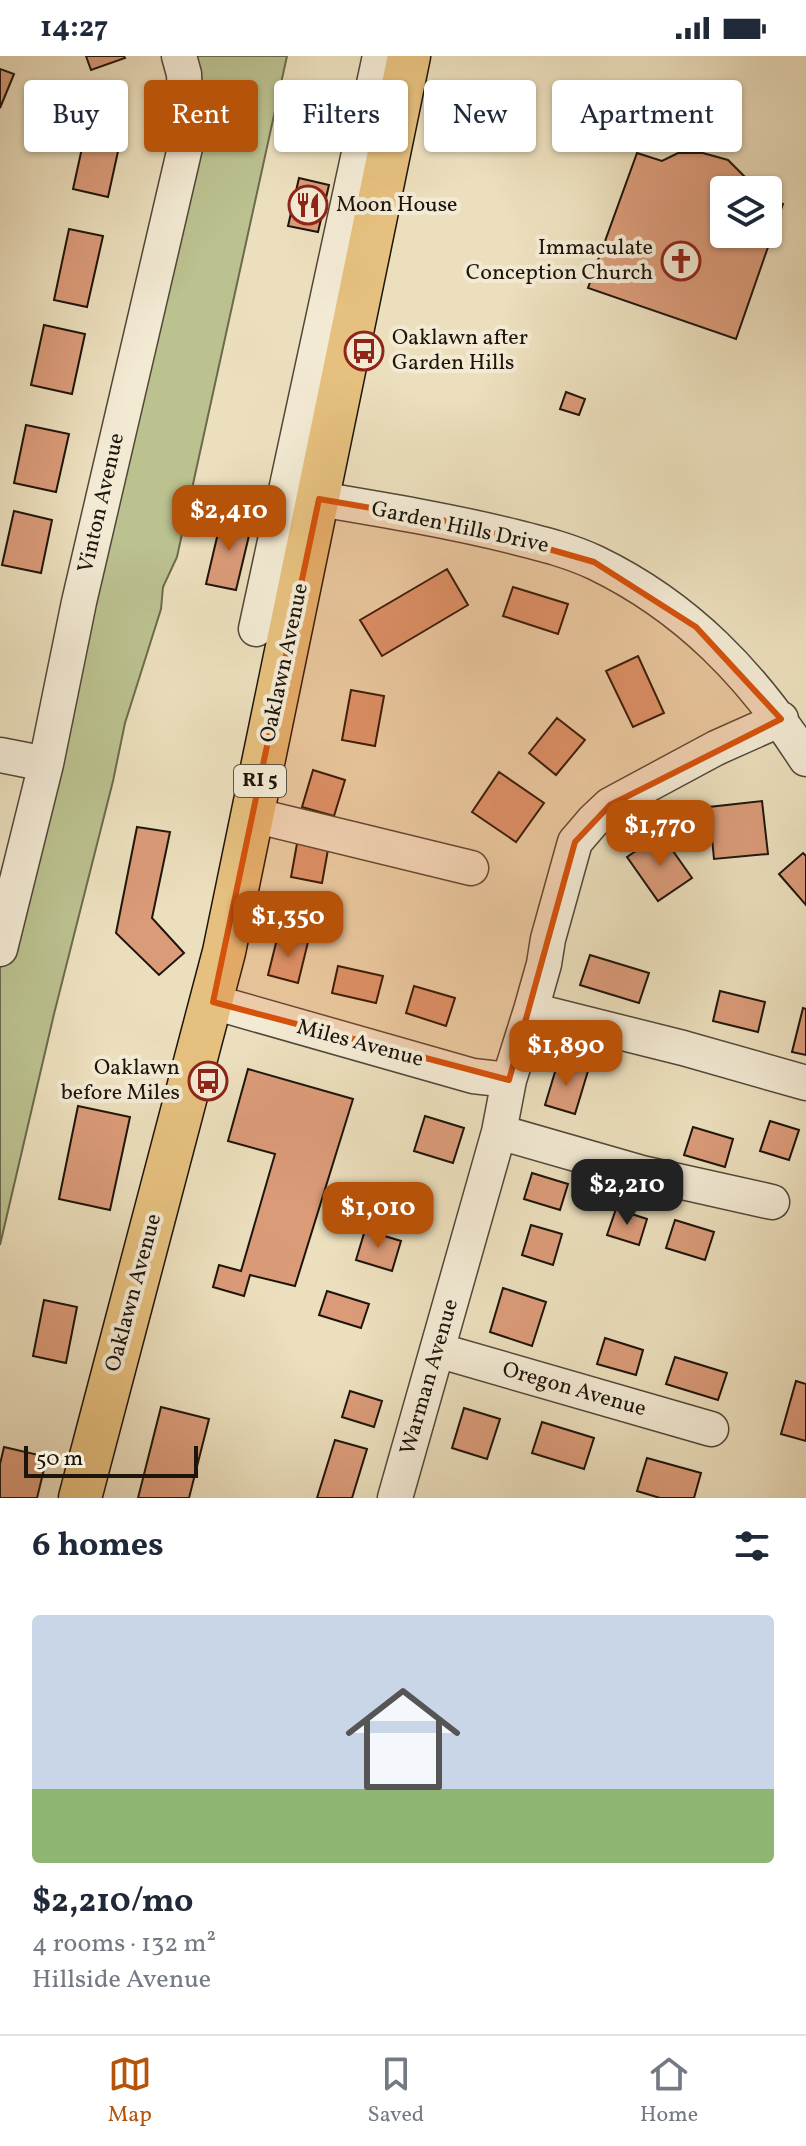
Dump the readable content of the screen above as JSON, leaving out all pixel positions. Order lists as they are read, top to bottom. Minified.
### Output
{"streets":{"main road":["Oaklawn Avenue","RI 5"],"street":["Vinton Avenue","Garden Hills Drive","Miles Avenue","Warman Avenue","Oregon Avenue"]},"crossings":[["Garden Hills Drive","Oaklawn Avenue"],["Garden Hills Drive","Warman Avenue"],["Oaklawn Avenue","Miles Avenue"],["Miles Avenue","Warman Avenue"],["Warman Avenue","Oregon Avenue"]],"places":{"restaurant":["Moon House"],"church":["Immaculate Conception Church"],"bus stop":["Oaklawn after Garden Hills","Oaklawn before Miles"]},"scale_bar":"50 m","page":{"status":"14:27","chip":["Buy","Rent","Filters","New","Apartment"],"price":["$2,410","$1,770","$1,350","$1,890","$2,210","$1,010"],"scale":"50 m","heading":"6 homes","list":[{"name":"$2,210/mo","note":"4 rooms · 132 m² · Hillside Avenue"}],"tabs":["Map","Saved","Home"]}}
